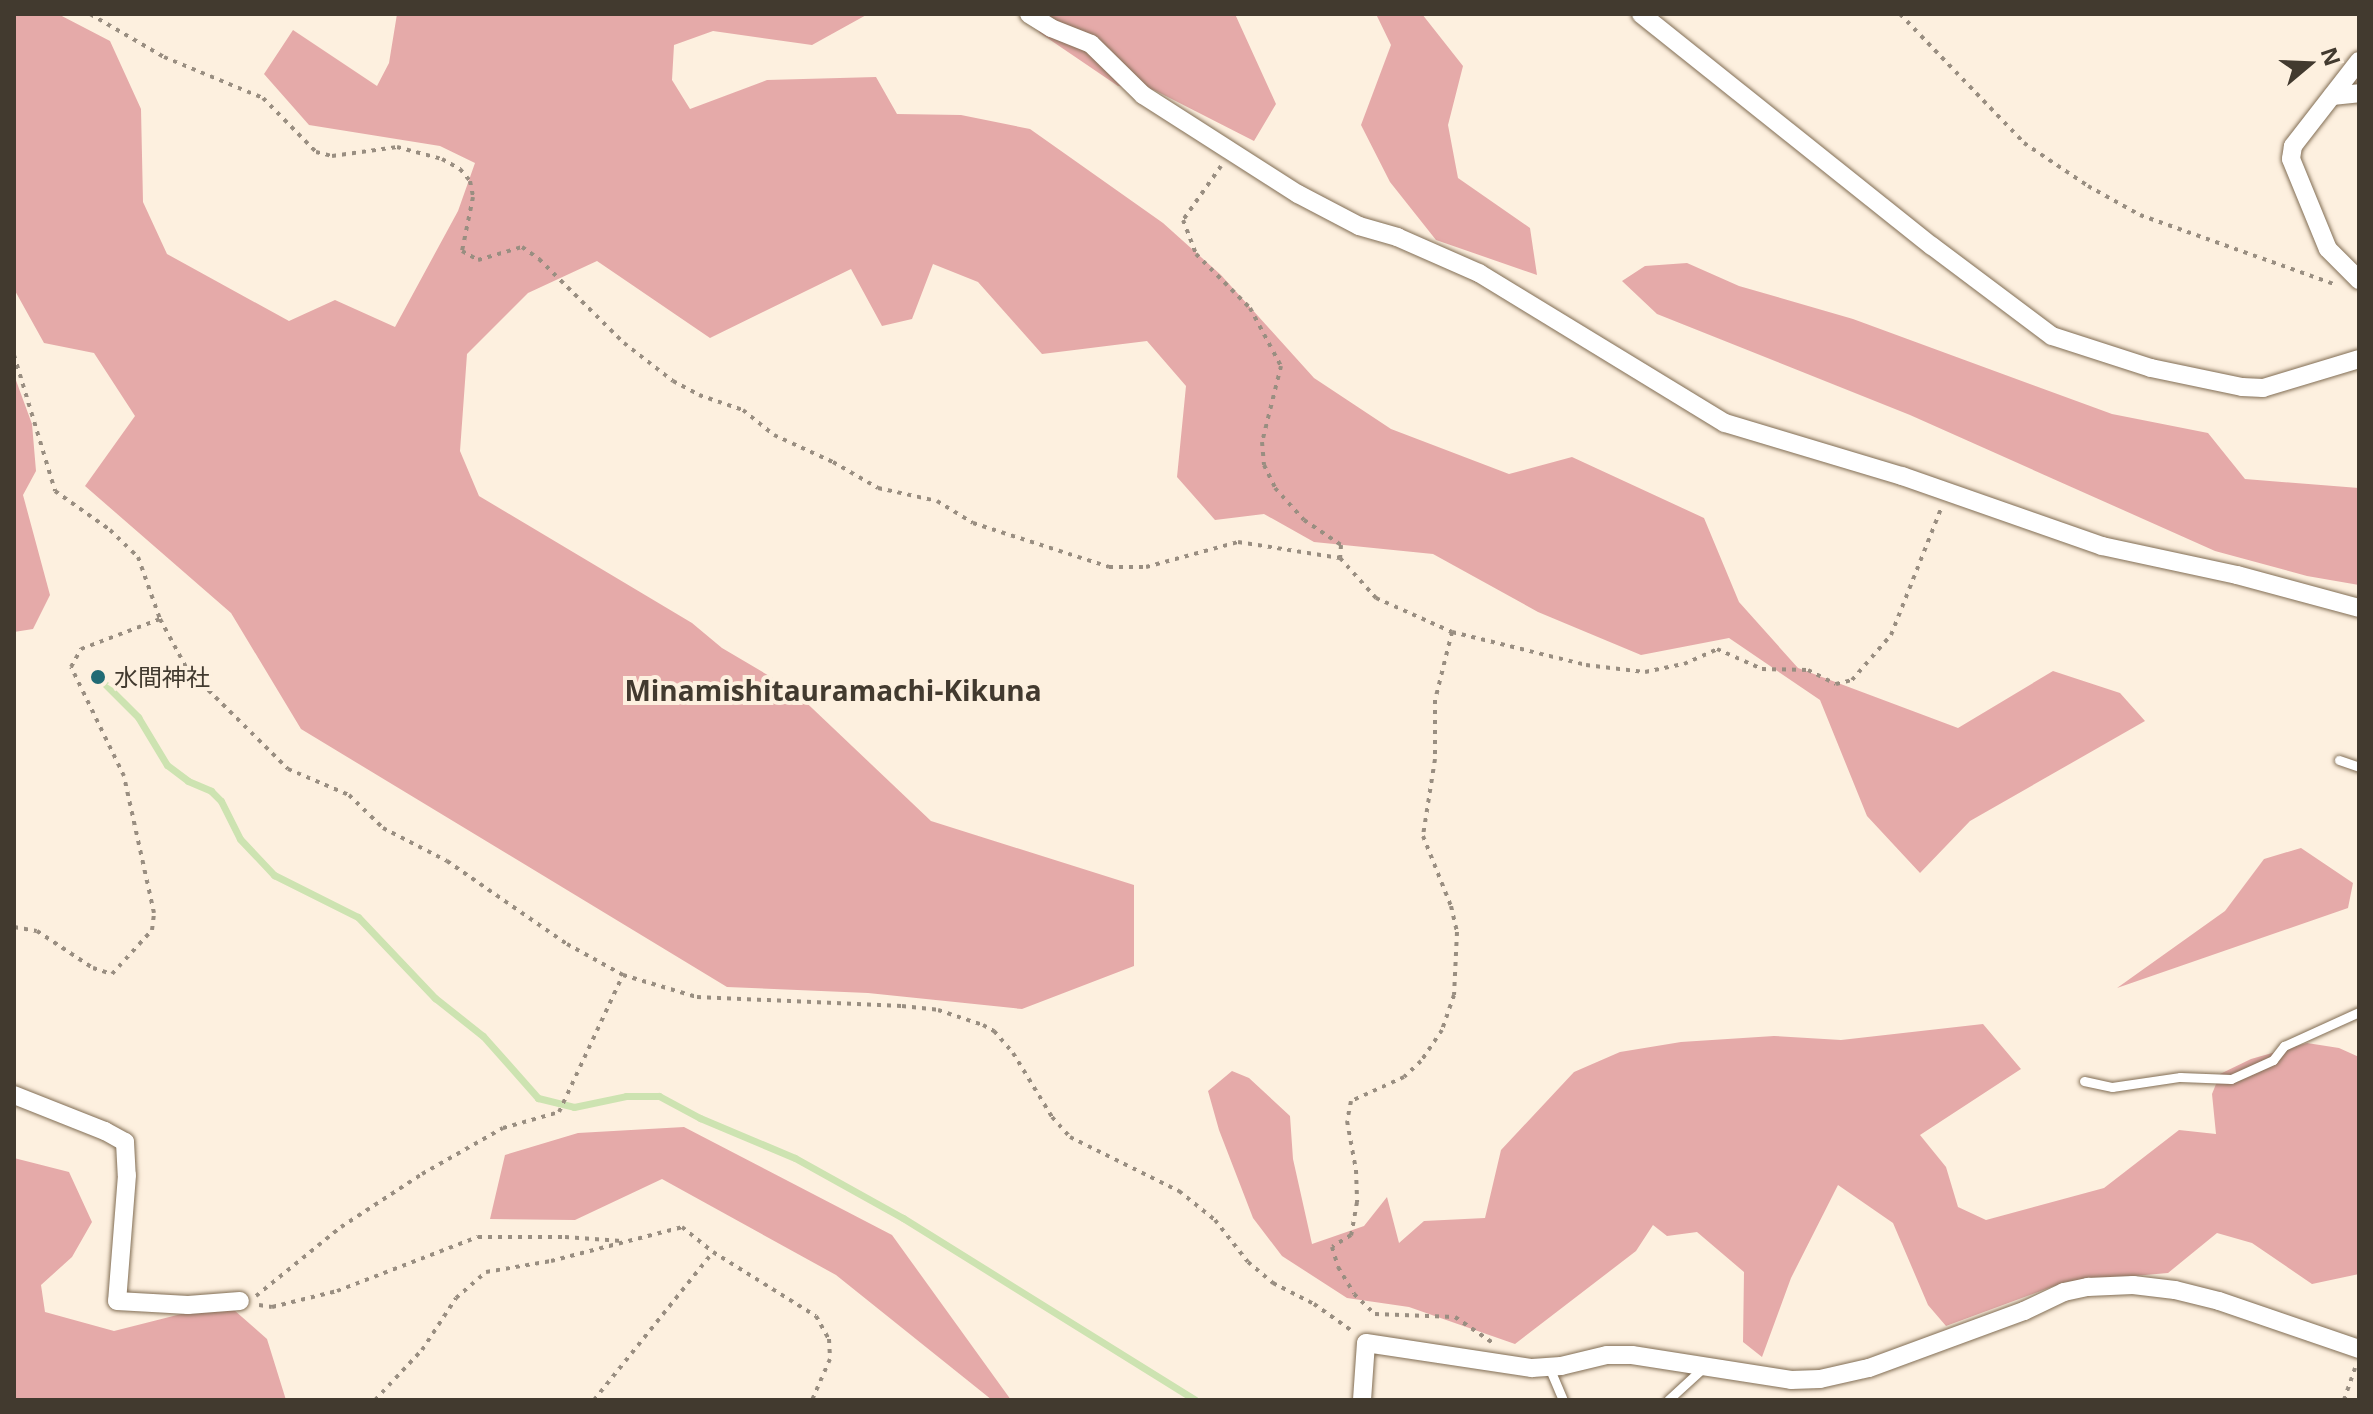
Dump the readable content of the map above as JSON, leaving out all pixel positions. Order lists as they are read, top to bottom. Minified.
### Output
{"districts":["Minamishitauramachi-Kikuna"],"places":["水間神社"],"north":"right"}
